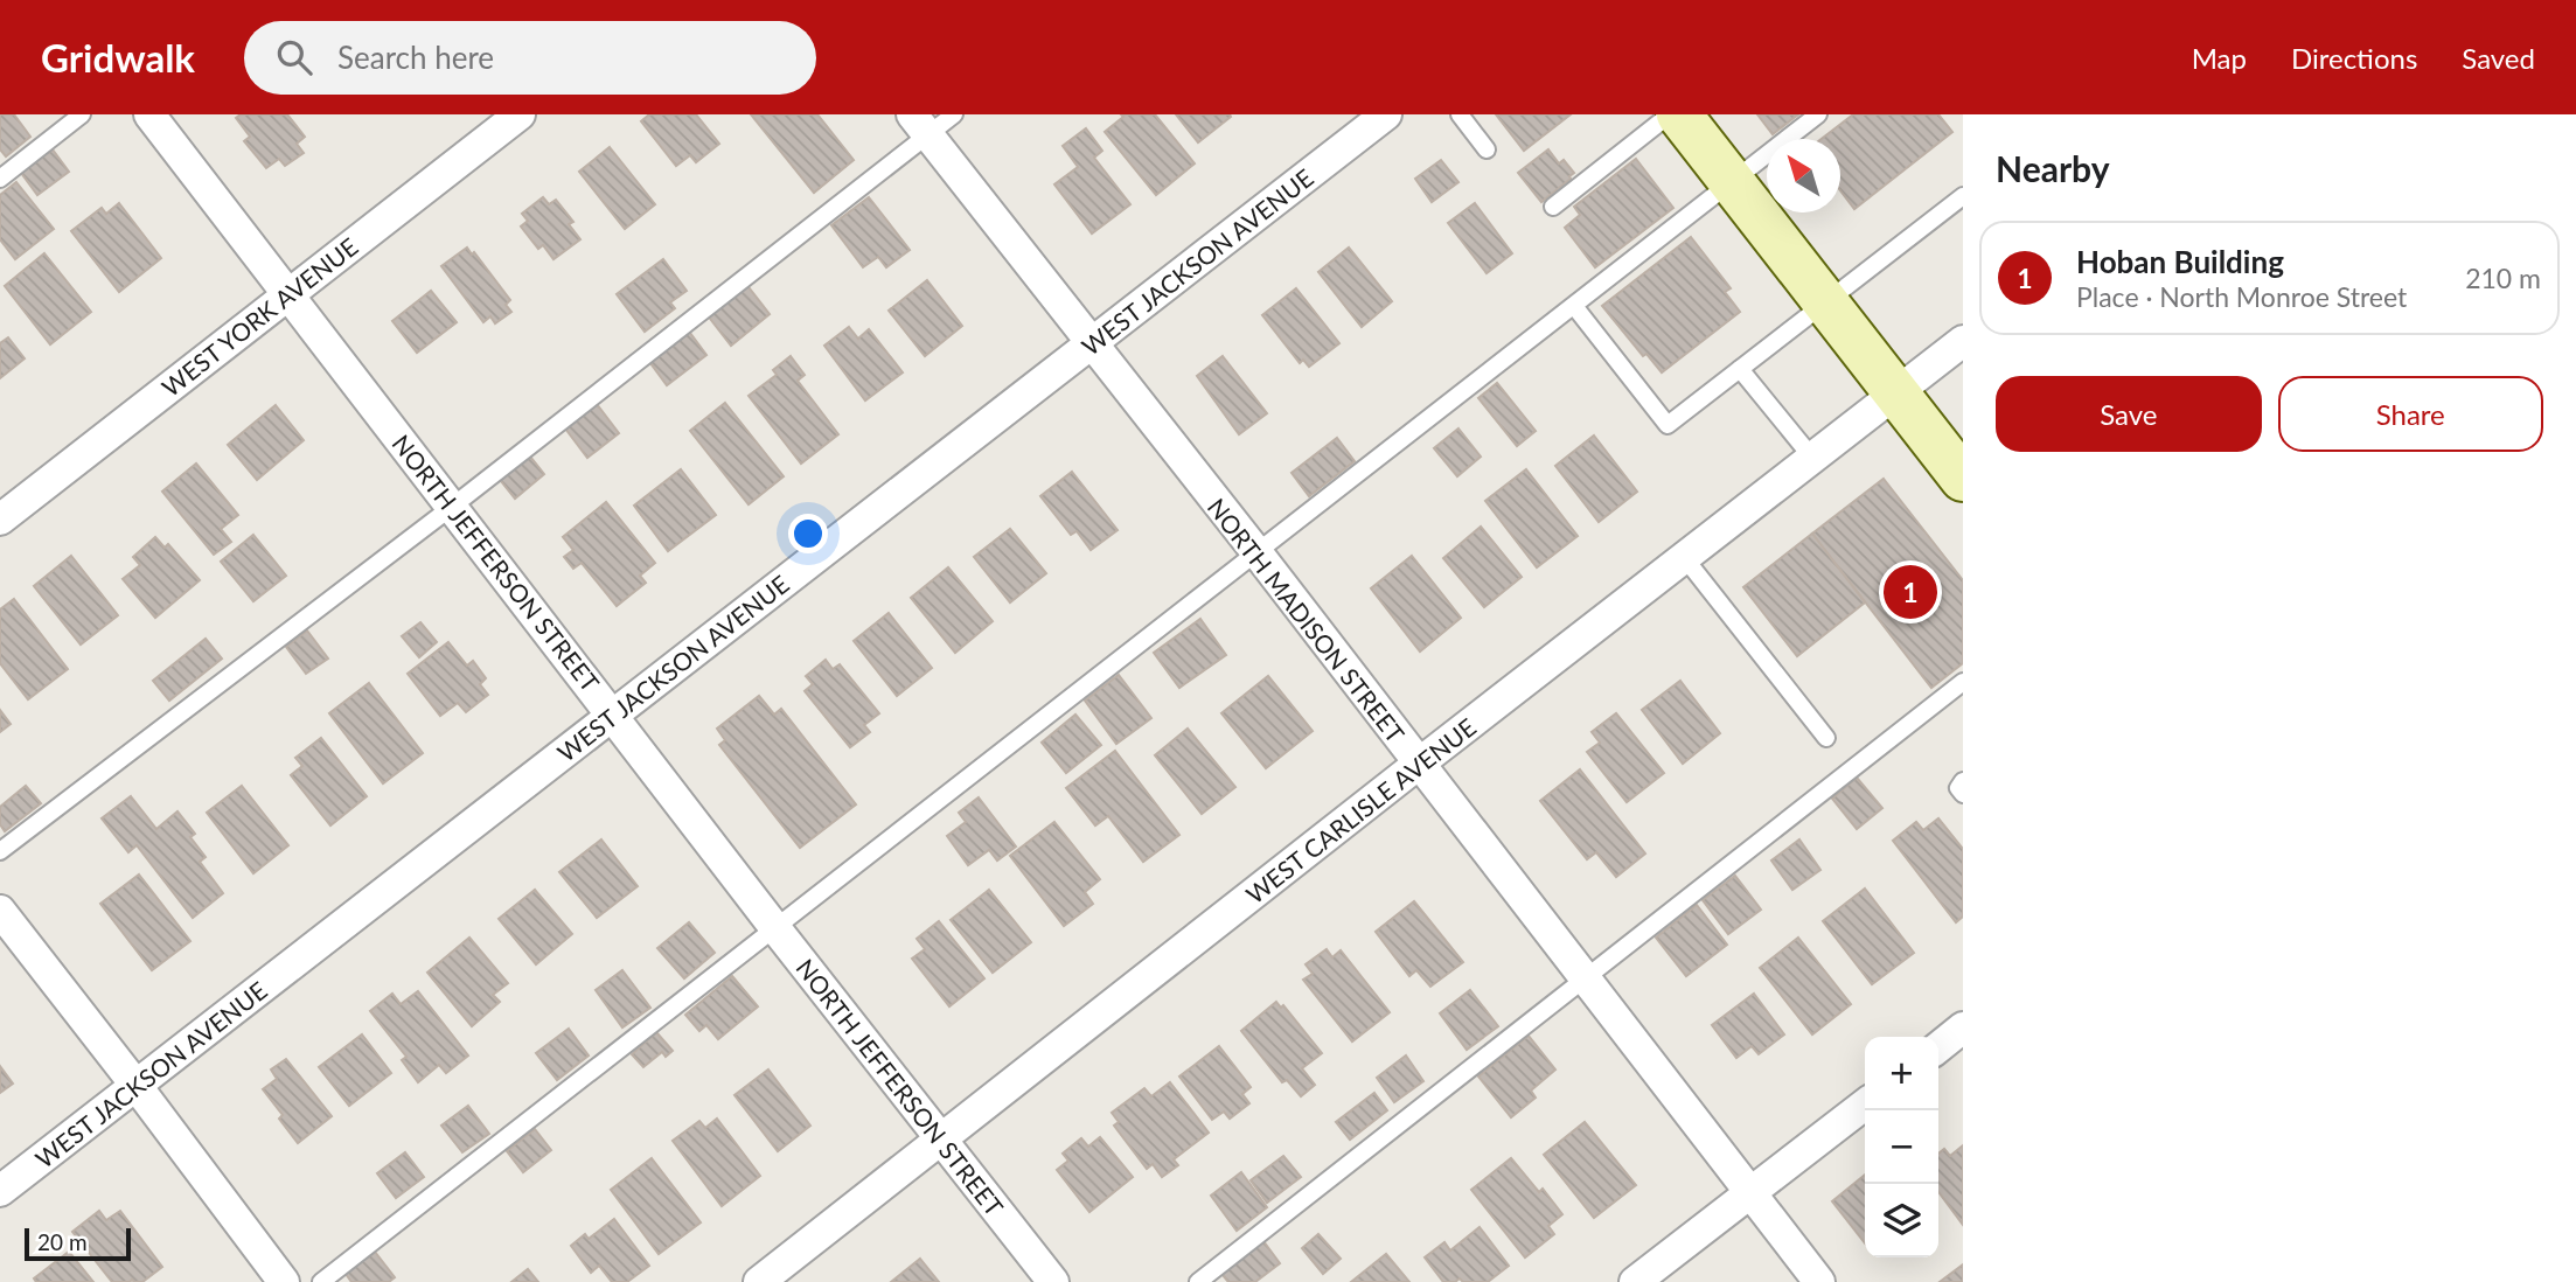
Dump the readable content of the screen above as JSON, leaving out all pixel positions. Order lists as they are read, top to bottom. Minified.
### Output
{"streets":{"street":["WEST JACKSON AVENUE","WEST YORK AVENUE","NORTH JEFFERSON STREET","NORTH MADISON STREET","WEST CARLISLE AVENUE"]},"crossings":[["WEST JACKSON AVENUE","NORTH JEFFERSON STREET"],["WEST JACKSON AVENUE","NORTH MADISON STREET"],["WEST YORK AVENUE","NORTH JEFFERSON STREET"],["NORTH JEFFERSON STREET","WEST CARLISLE AVENUE"],["NORTH MADISON STREET","WEST CARLISLE AVENUE"]],"scale_bar":"20 m","north":"top left","page":{"header":"Gridwalk","search":"Search here","nav":["Map","Directions","Saved"],"heading":"Nearby","list":[{"mark":"1","name":"Hoban Building","note":"Place · North Monroe Street","value":"210 m"}],"buttons":["Save","Share"],"pins":"1","map_buttons":["+","−"],"scale":"20 m"}}
